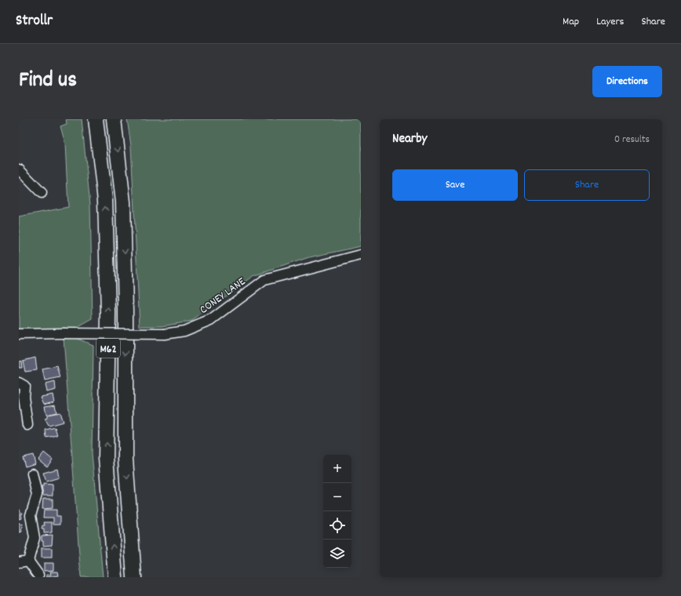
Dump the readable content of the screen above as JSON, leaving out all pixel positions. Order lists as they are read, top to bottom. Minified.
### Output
{"streets":{"highway":["M62"],"street":["CONEY LANE"]},"page":{"header":"Strollr","nav":["Map","Layers","Share"],"title":"Find us","buttons":["Directions",["Save","Share"]],"heading":["Nearby","0 results"],"map_buttons":["+","−"]}}
